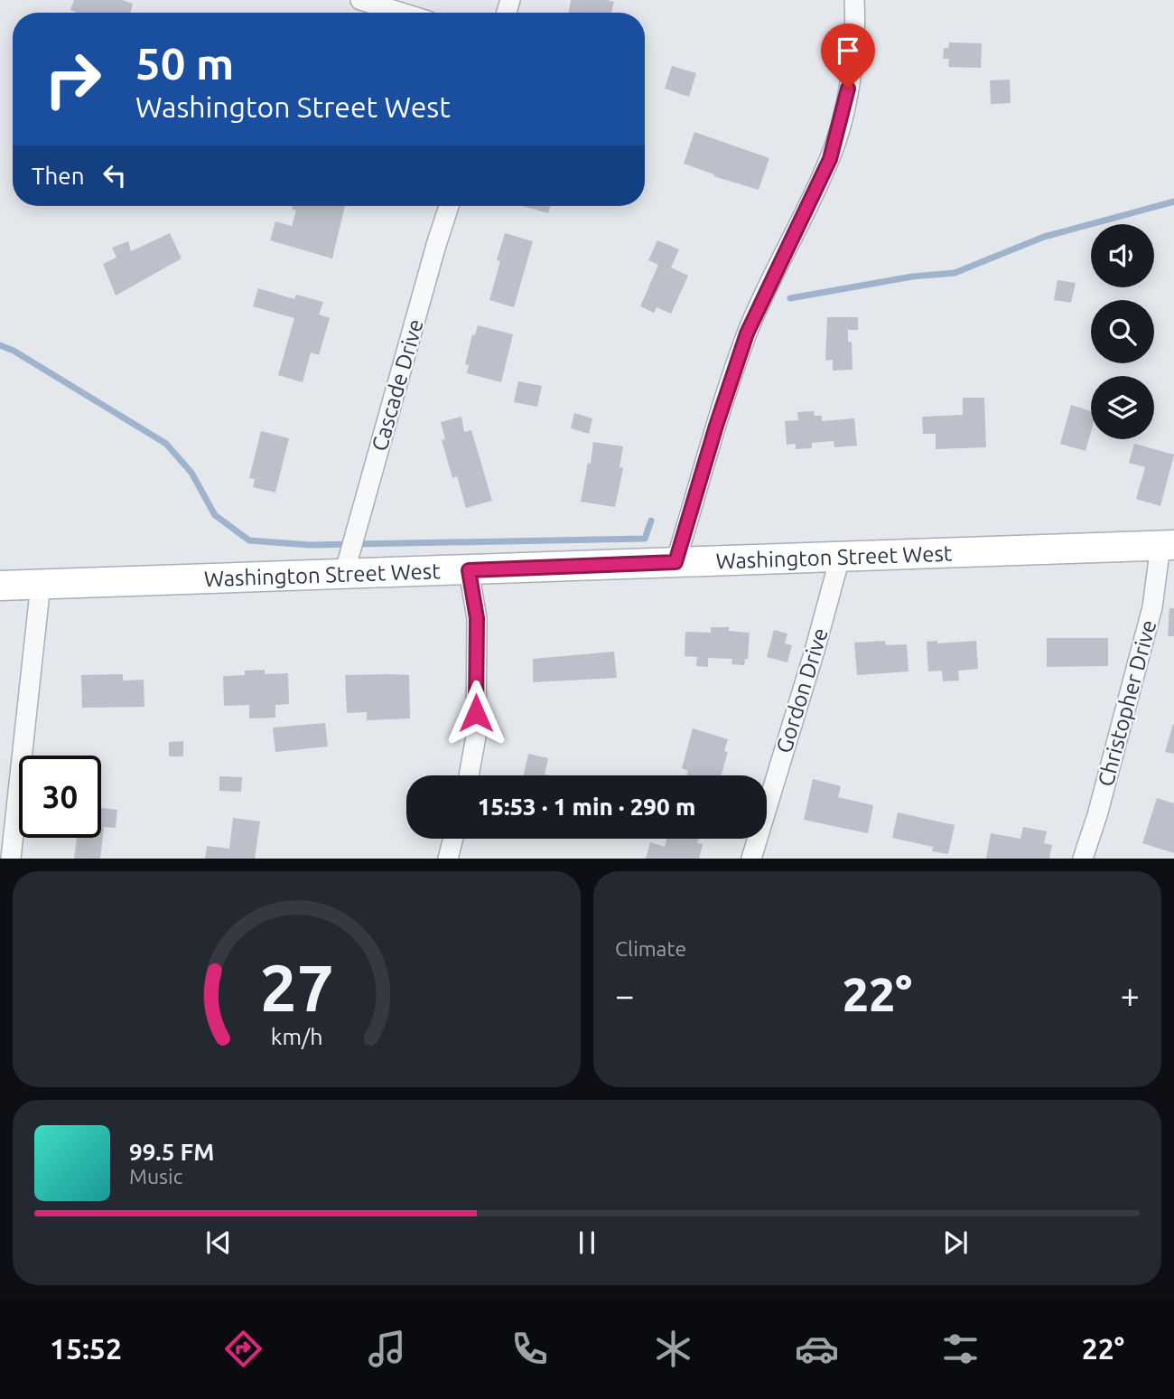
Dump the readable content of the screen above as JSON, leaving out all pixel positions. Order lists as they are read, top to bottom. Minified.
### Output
{"streets":{"street":["Cascade Drive","Washington Street West","Gordon Drive","Christopher Drive"]},"crossings":[["Cascade Drive","Washington Street West"],["Washington Street West","Gordon Drive"],["Washington Street West","Christopher Drive"]],"page":{"turn":["50 m","Washington Street West"],"then":"Then","limit":"30","trip":"15:53 · 1 min · 290 m","tile":"Climate","heat":["−","22°","+"],"song":["99.5 FM","Music"],"tabs":["15:52","22°"],"gauge":["27","km/h"]}}
